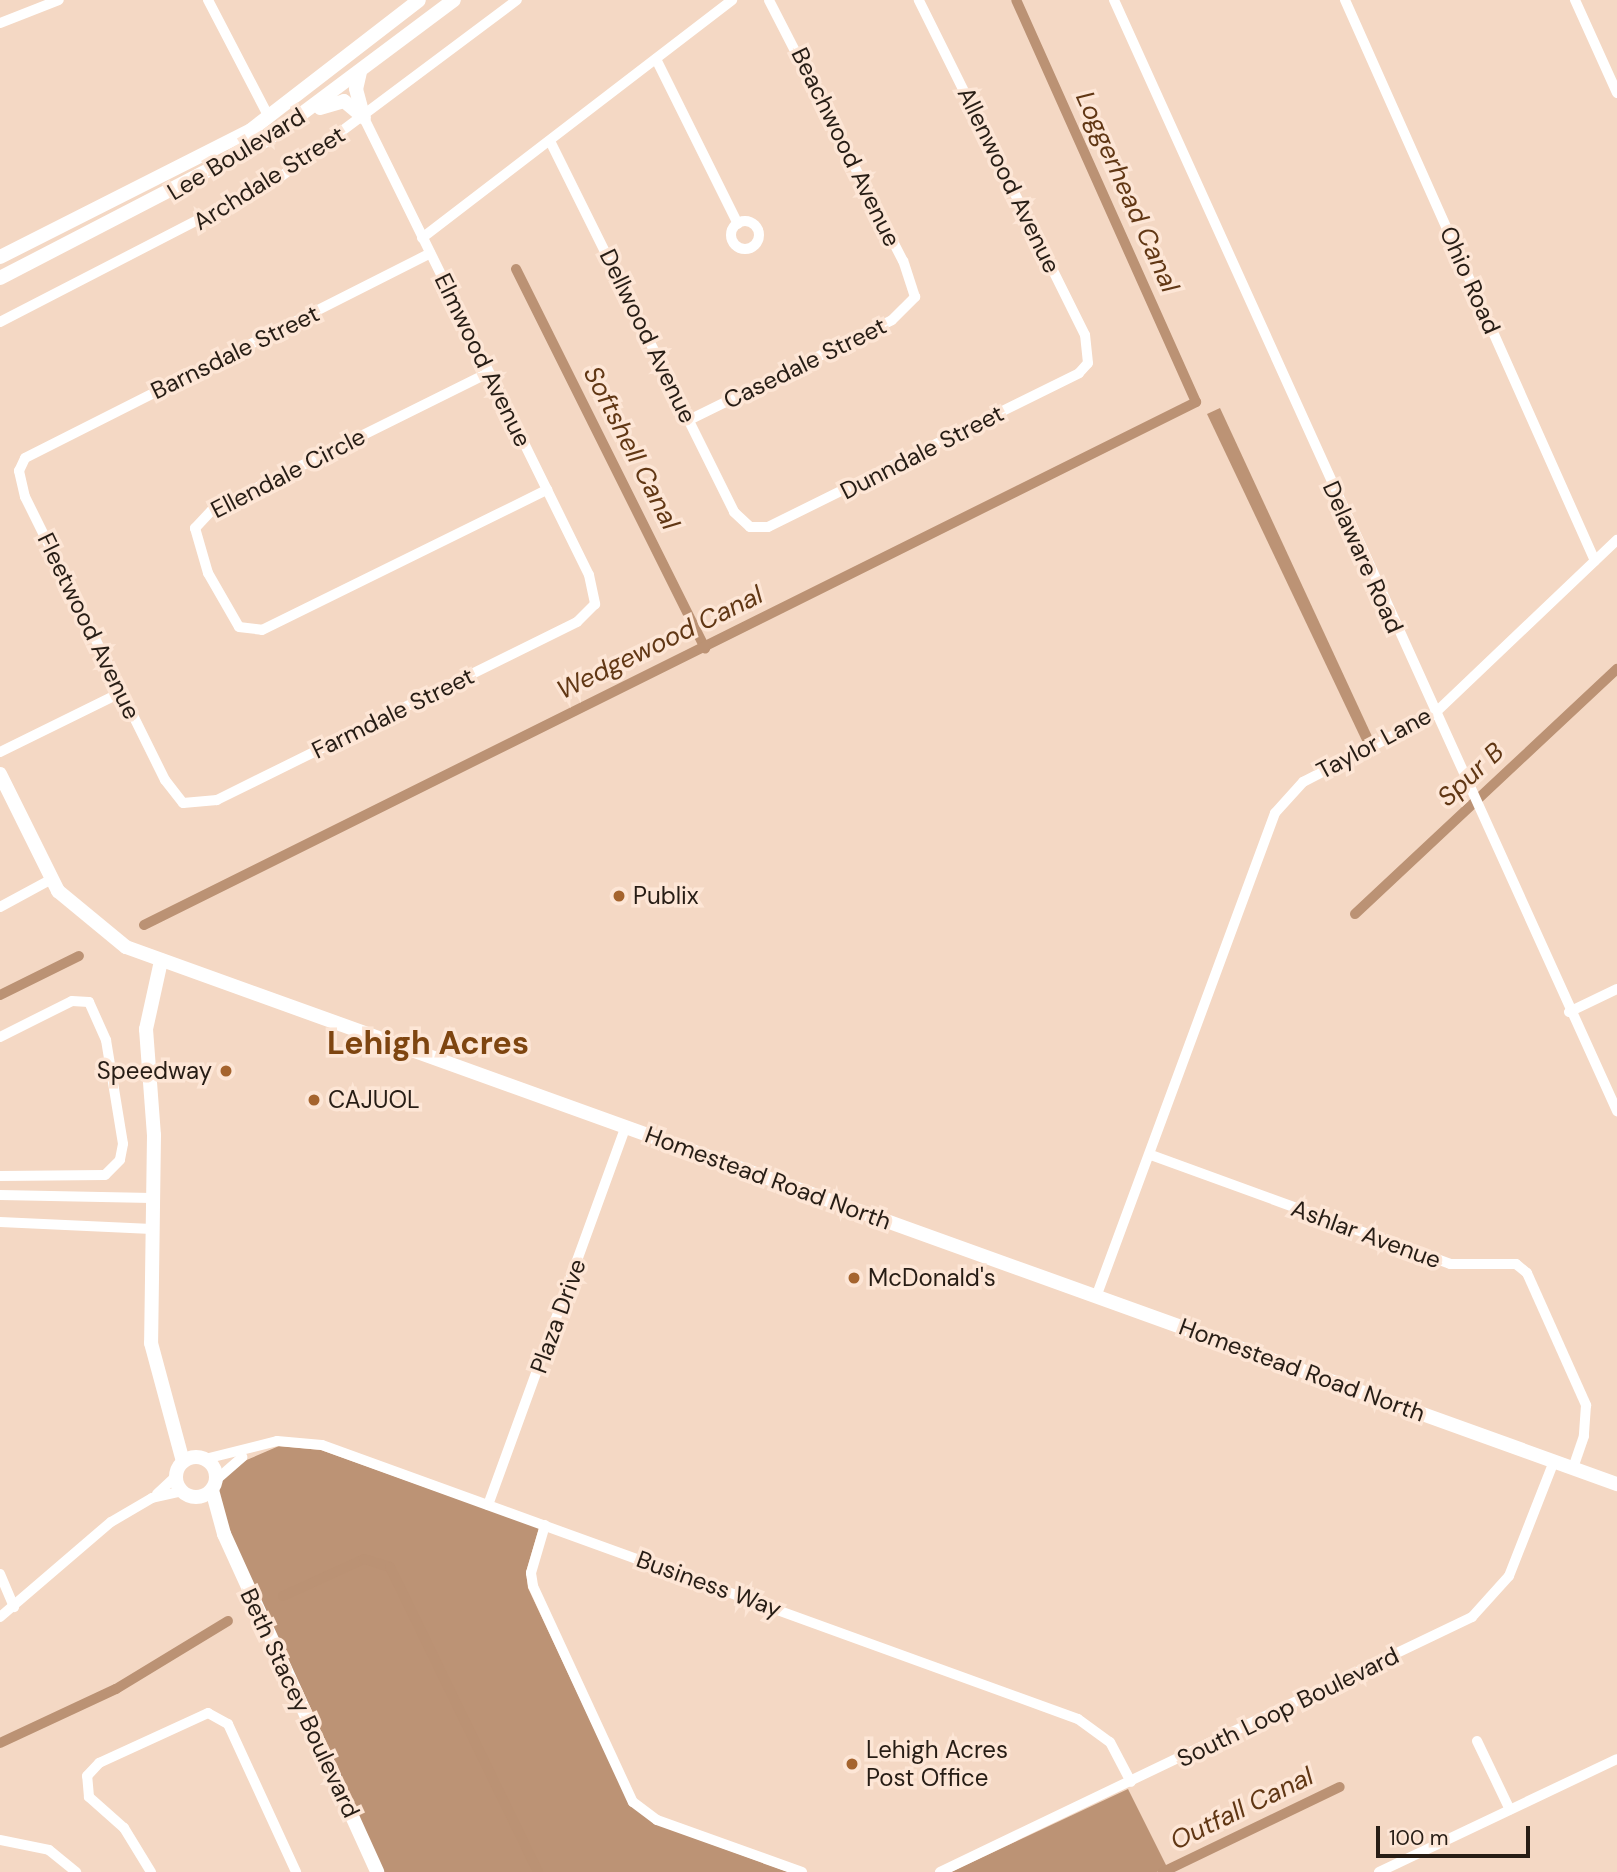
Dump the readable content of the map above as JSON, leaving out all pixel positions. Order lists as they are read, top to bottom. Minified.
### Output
{"streets":{"main road":["Lee Boulevard","Homestead Road North","Beth Stacey Boulevard"],"street":["Beachwood Avenue","Archdale Street","Allenwood Avenue","Ohio Road","Dellwood Avenue","Barnsdale Street","Elmwood Avenue","Casedale Street","Dunndale Street","Ellendale Circle","Delaware Road","Fleetwood Avenue","Farmdale Street","Taylor Lane","Ashlar Avenue","Plaza Drive","Business Way","South Loop Boulevard"]},"crossings":[["Beachwood Avenue","Casedale Street"],["Archdale Street","Elmwood Avenue"],["Allenwood Avenue","Dunndale Street"],["Ohio Road","Taylor Lane"],["Dellwood Avenue","Casedale Street"],["Dellwood Avenue","Dunndale Street"],["Barnsdale Street","Elmwood Avenue"],["Barnsdale Street","Fleetwood Avenue"],["Elmwood Avenue","Ellendale Circle"],["Elmwood Avenue","Farmdale Street"],["Delaware Road","Taylor Lane"],["Fleetwood Avenue","Farmdale Street"],["Taylor Lane","Ashlar Avenue"],["Homestead Road North","Ashlar Avenue"],["Homestead Road North","Plaza Drive"],["Homestead Road North","South Loop Boulevard"],["Plaza Drive","Business Way"],["Business Way","Beth Stacey Boulevard"],["Business Way","South Loop Boulevard"]],"districts":["Lehigh Acres"],"water":["Loggerhead Canal","Softshell Canal","Wedgewood Canal","Spur B","Outfall Canal"],"places":["Publix","Speedway","CAJUOL","McDonald's","Lehigh Acres Post Office"],"scale_bar":"100 m"}
